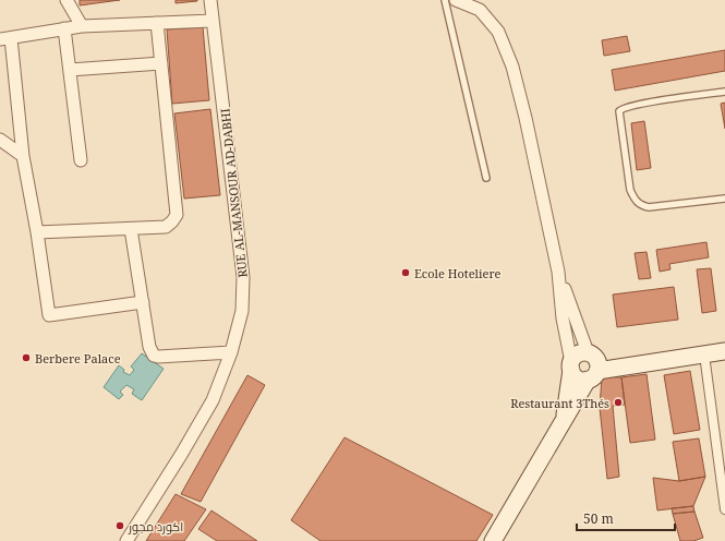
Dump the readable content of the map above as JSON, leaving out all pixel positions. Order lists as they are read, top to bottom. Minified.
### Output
{"streets":{"street":["RUE AL-MANSOUR AD-DABHI"]},"places":["Ecole Hoteliere","Berbere Palace","Restaurant 3Thés","اكورد مجور"],"scale_bar":"50 m"}
